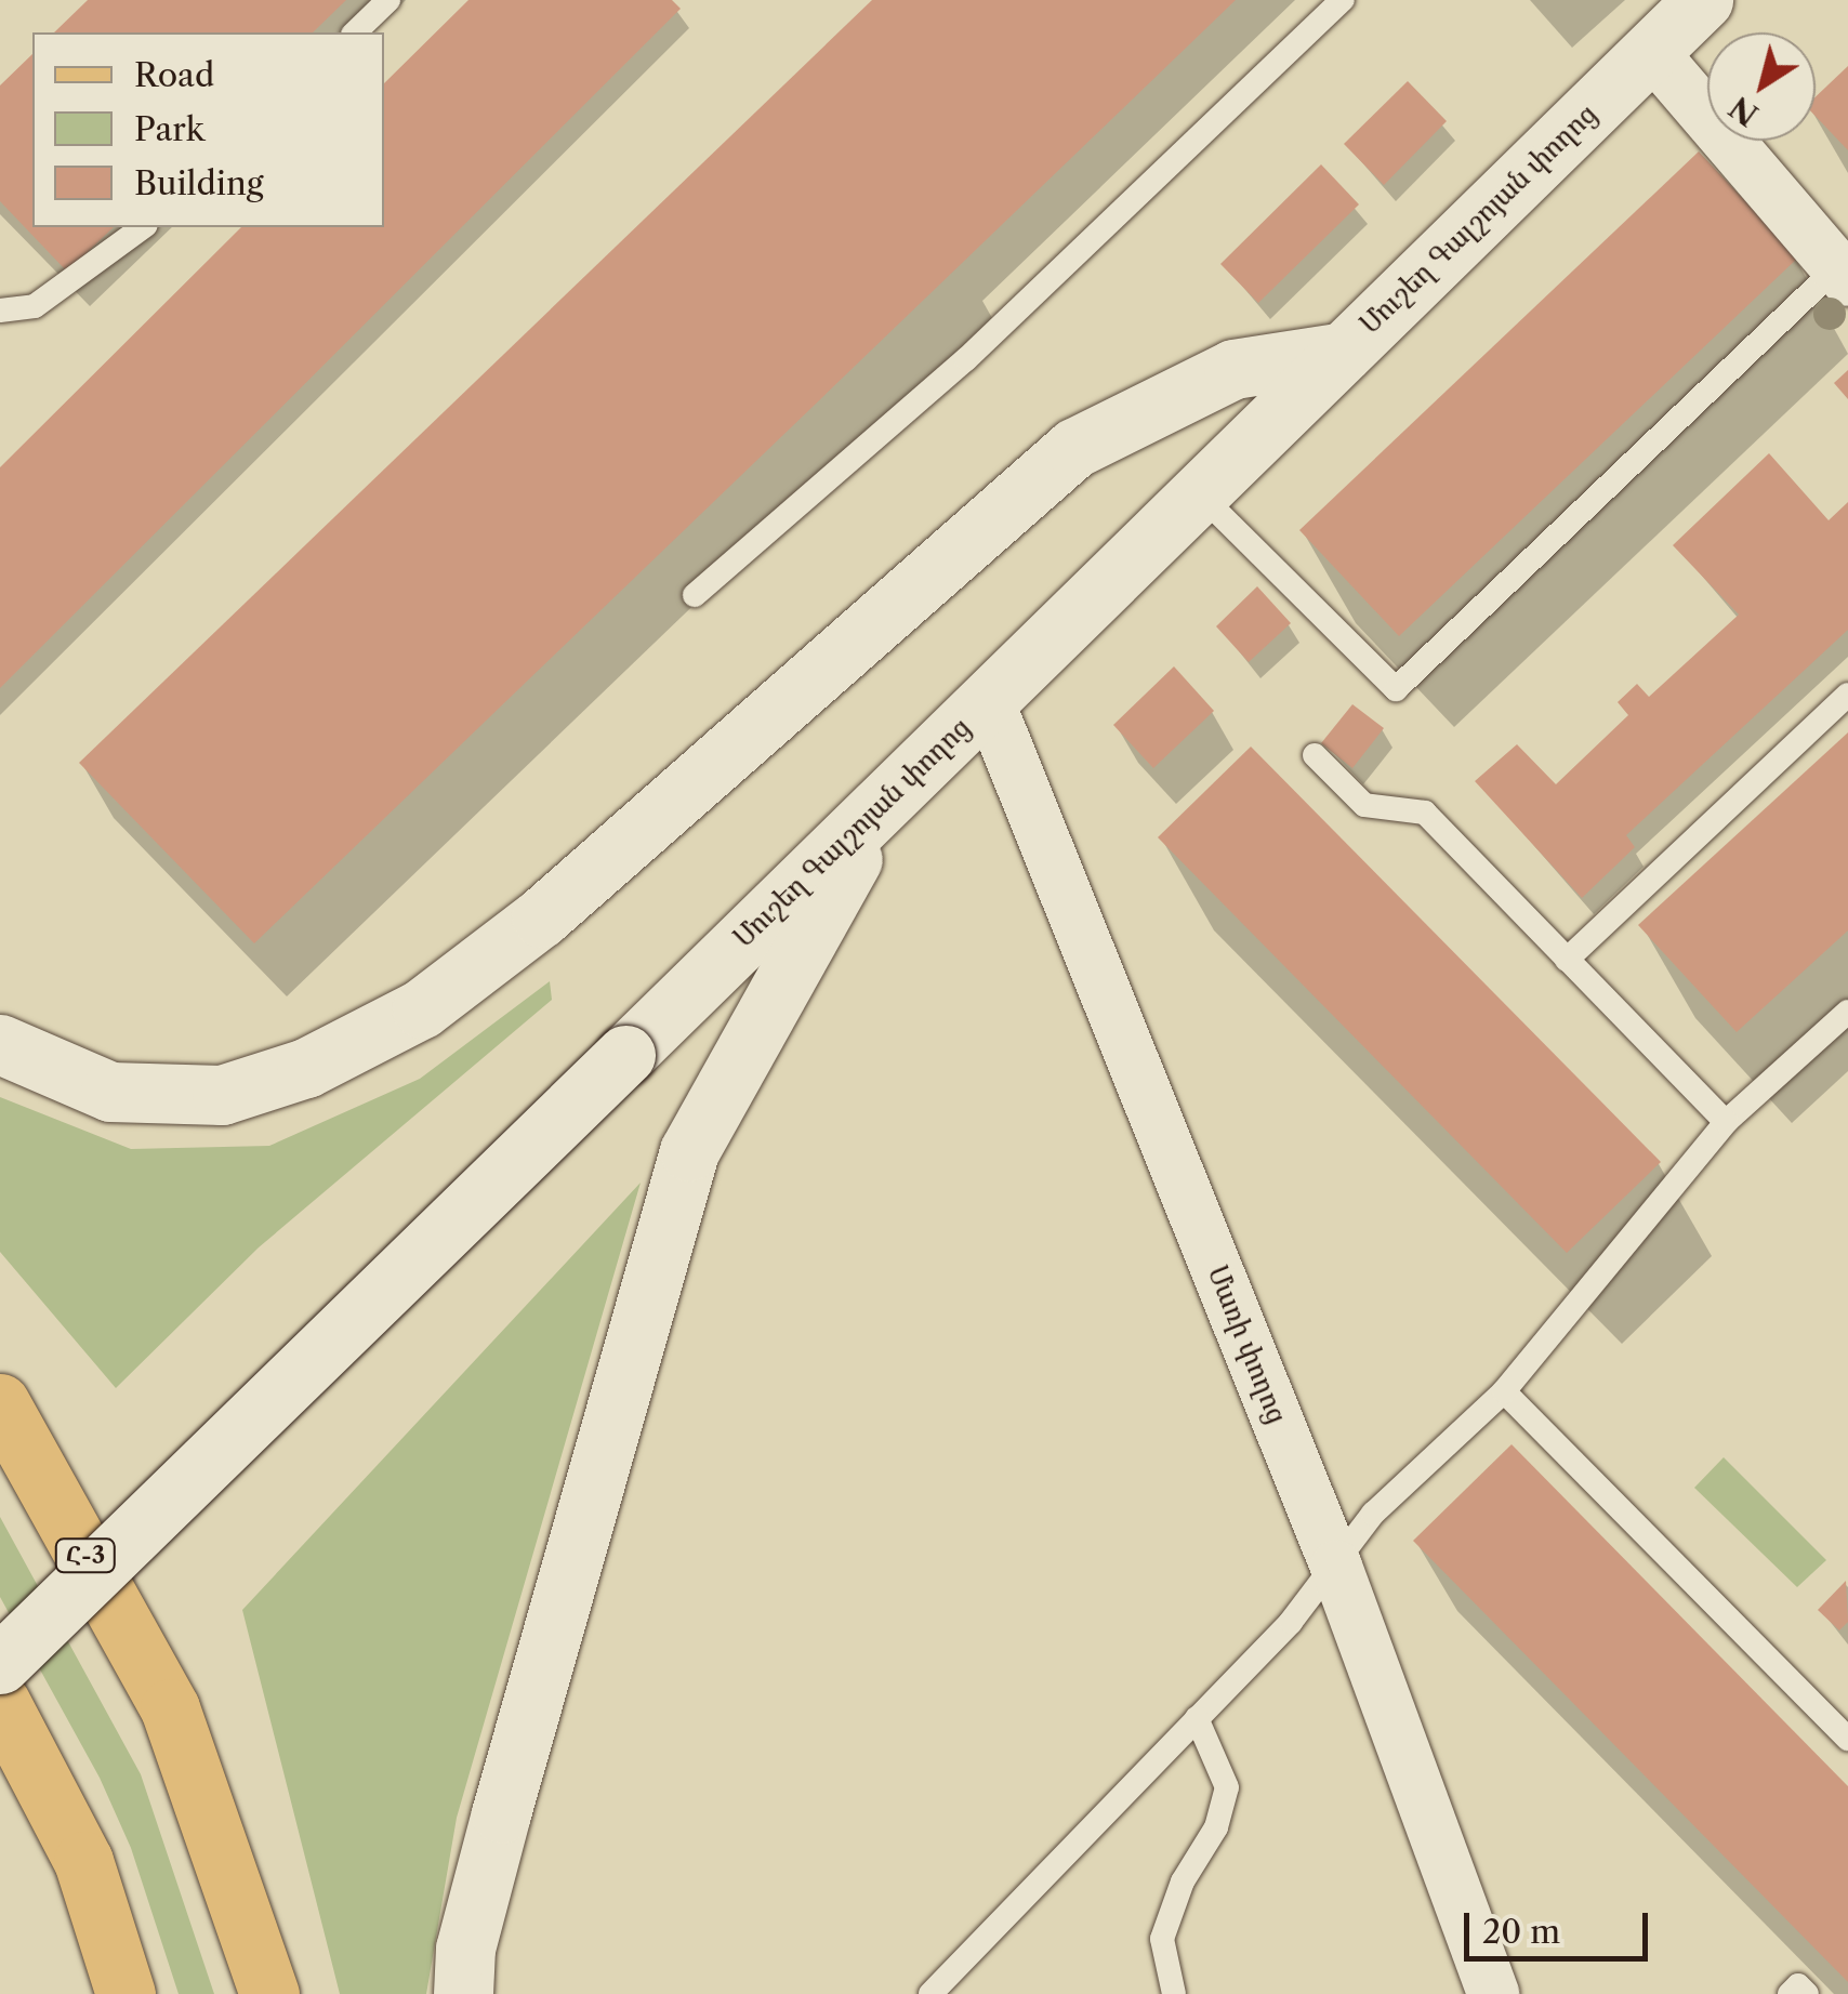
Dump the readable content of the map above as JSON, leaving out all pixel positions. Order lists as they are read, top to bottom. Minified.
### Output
{"streets":{"main road":["Մուշեղ Գալշոյան փողոց","Հ-3"],"street":["Մառի փողոց"]},"crossings":[["Մուշեղ Գալշոյան փողոց","Մառի փողոց"]],"legend":["Road","Park","Building"],"scale_bar":"20 m","north":"bottom left"}
